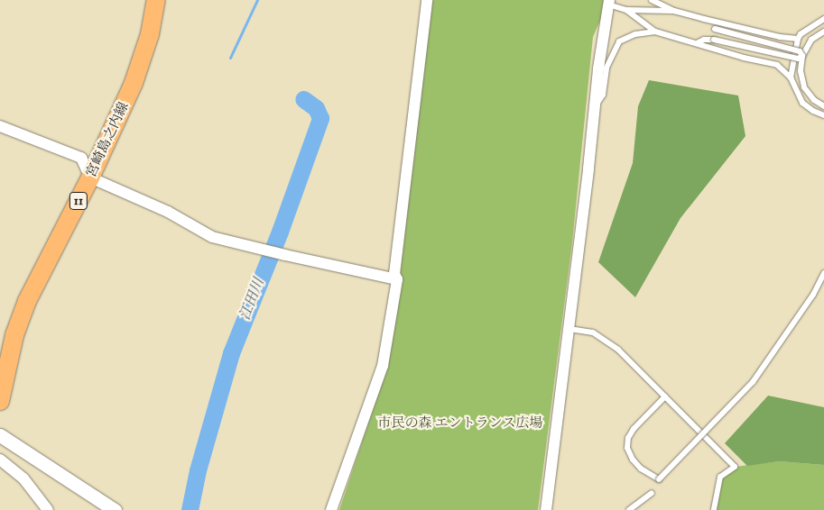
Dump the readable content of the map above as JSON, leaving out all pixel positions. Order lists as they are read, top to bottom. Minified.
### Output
{"streets":{"main road":["宮崎島之内線","11"]},"water":["江田川"],"parks":["市民の森 エントランス広場"]}
